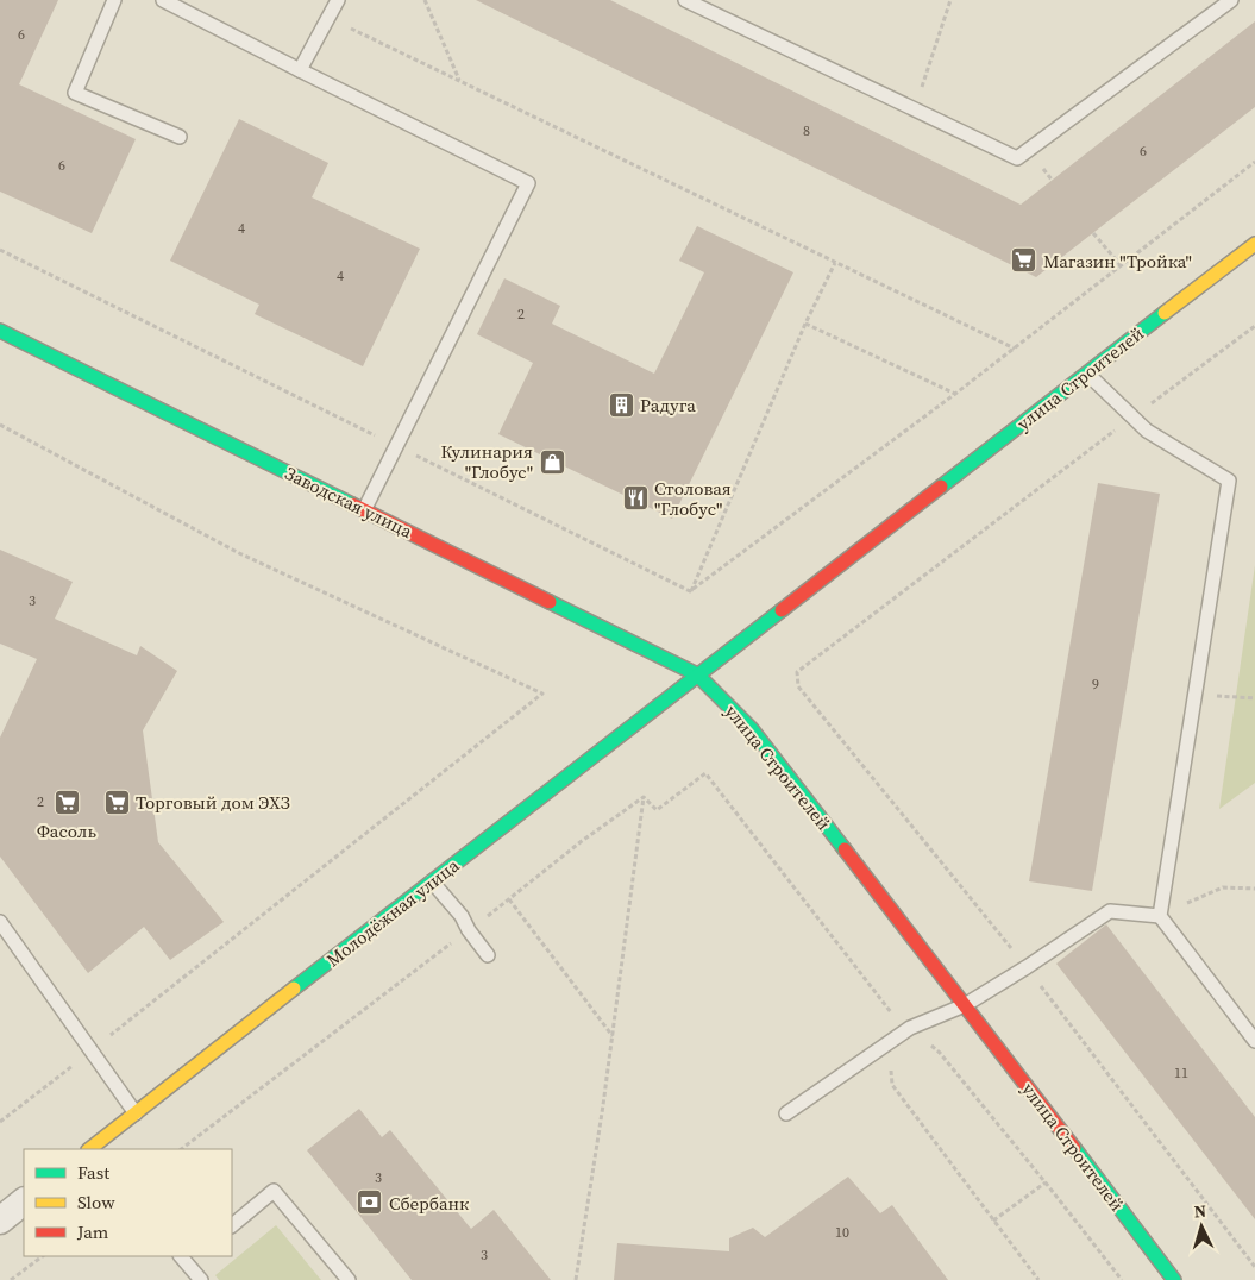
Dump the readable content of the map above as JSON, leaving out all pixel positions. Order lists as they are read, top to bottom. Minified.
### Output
{"streets":{"street":["улица Строителей","Заводская улица","Молодёжная улица"]},"crossings":[["улица Строителей","Заводская улица"],["улица Строителей","Молодёжная улица"],["Заводская улица","Молодёжная улица"]],"places":{"supermarket":["Магазин \"Тройка\"","Торговый дом ЭХЗ","Фасоль"],"building":["Радуга"],"shop":["Кулинария \"Глобус\""],"restaurant":["Столовая \"Глобус\""],"bank":["Сбербанк"]},"house_numbers":["6","8","6","6","4","4","2","3","9","2","11","3","10","3"],"legend":["Fast","Slow","Jam"],"north":"top"}
